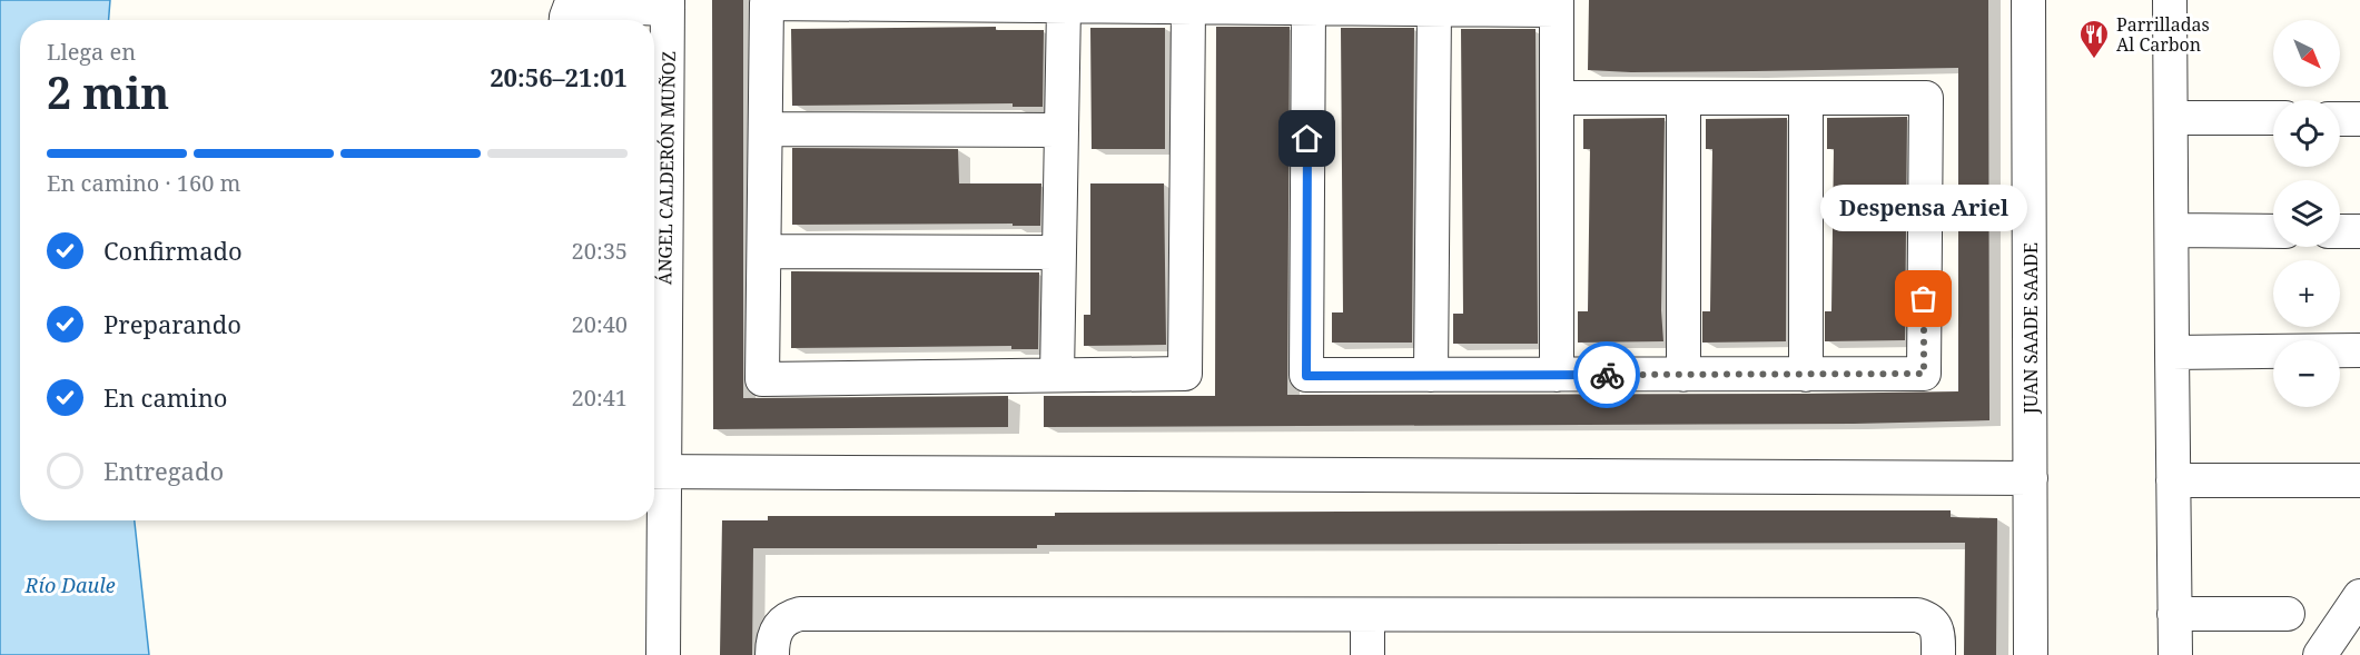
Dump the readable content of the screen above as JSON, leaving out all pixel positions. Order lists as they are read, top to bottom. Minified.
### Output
{"streets":{"street":["ÁNGEL CALDERÓN MUÑOZ","JUAN SAADE SAADE"]},"water":["Río Daule"],"places":{"restaurant":["Parrilladas Al Carbon"],"other":["Despensa Ariel"]},"north":"bottom right","page":{"map_buttons":["+","−"],"heading":["2 min","Llega en","20:56–21:01"],"bar":"En camino · 160 m","bubble":"Despensa Ariel","list":[["Confirmado","20:35"],["Preparando","20:40"],["En camino","20:41"],"Entregado"]}}
